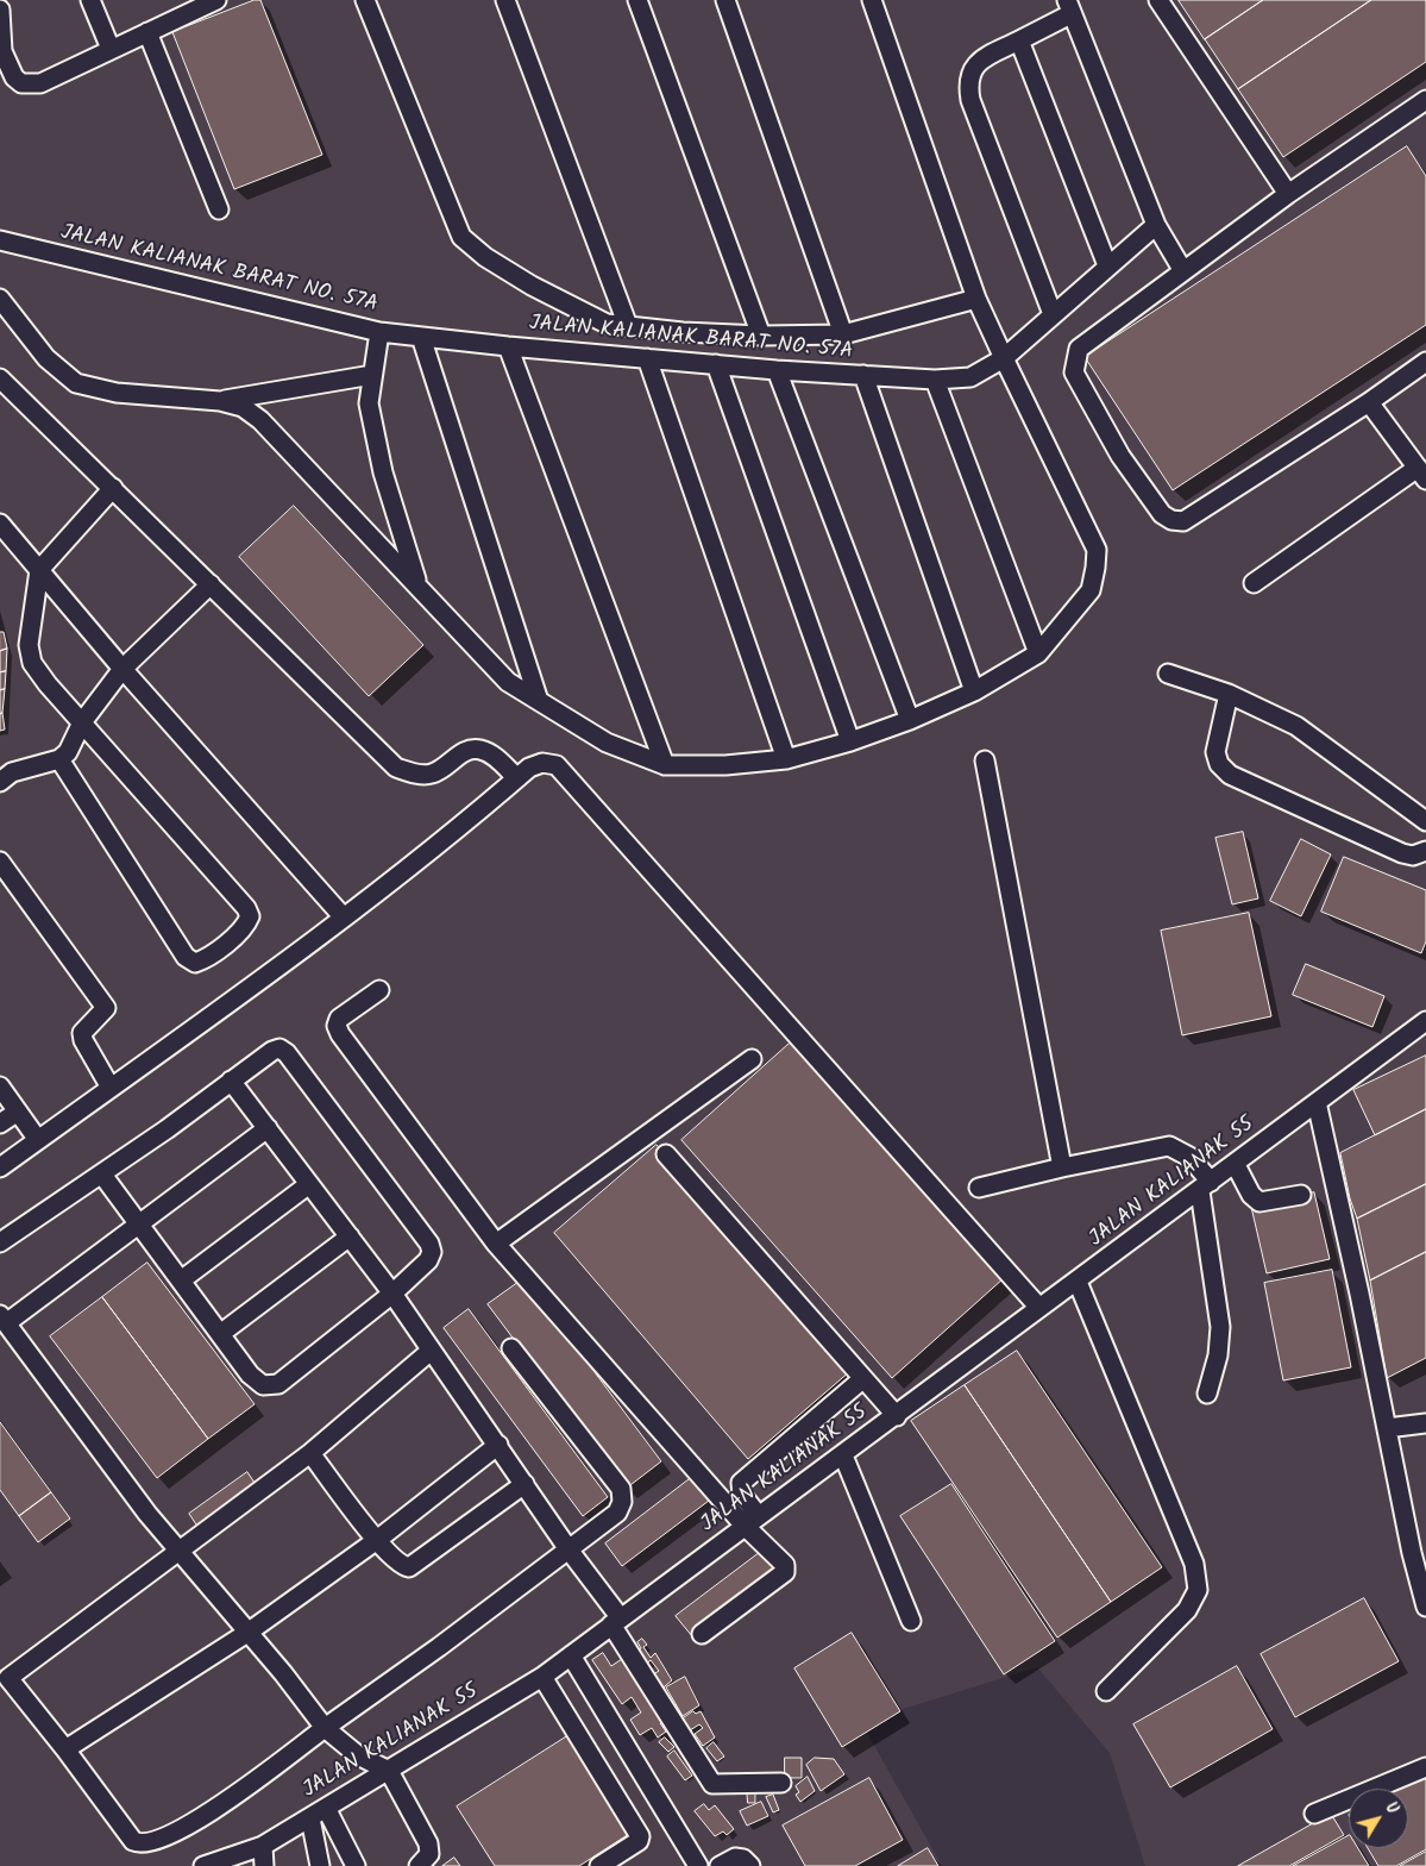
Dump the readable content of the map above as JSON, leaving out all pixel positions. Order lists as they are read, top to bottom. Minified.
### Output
{"streets":{"lane":["JALAN KALIANAK BARAT NO. 57A","JALAN KALIANAK 55"]},"north":"top right"}
